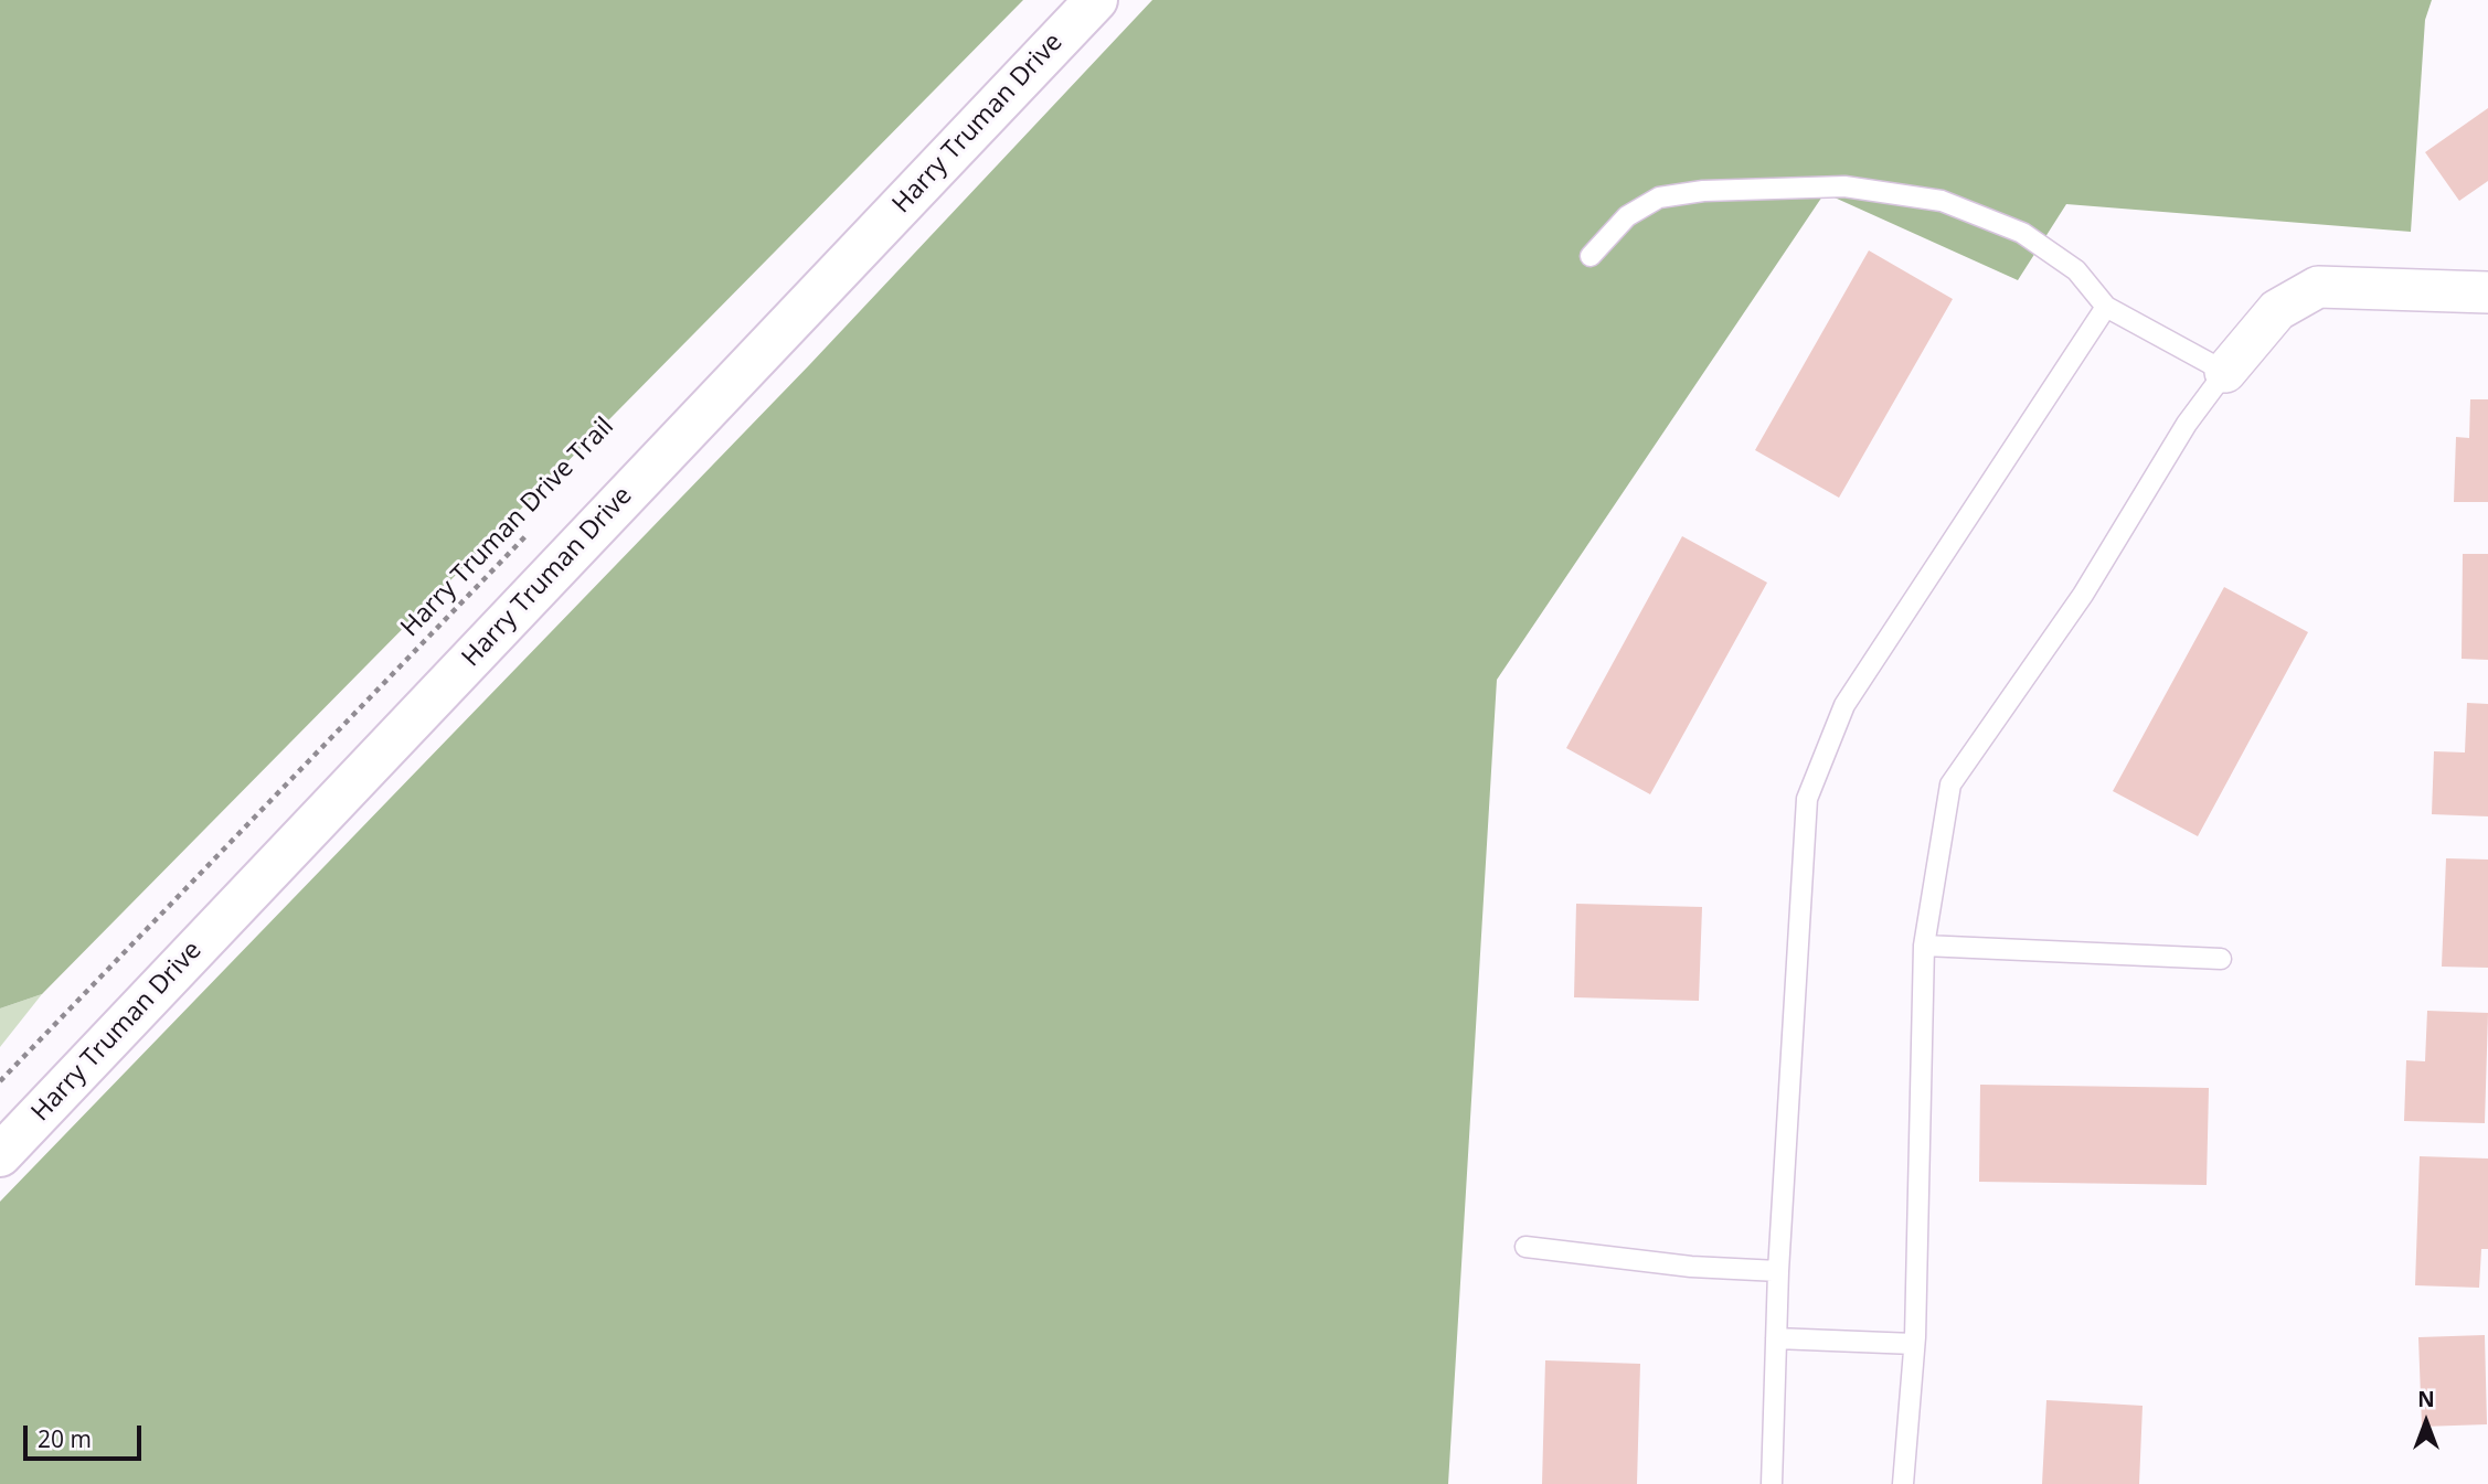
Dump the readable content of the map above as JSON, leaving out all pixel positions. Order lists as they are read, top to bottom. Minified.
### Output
{"streets":{"main road":["Harry Truman Drive"],"path":["Harry Truman Drive Trail"]},"scale_bar":"20 m","north":"top"}
